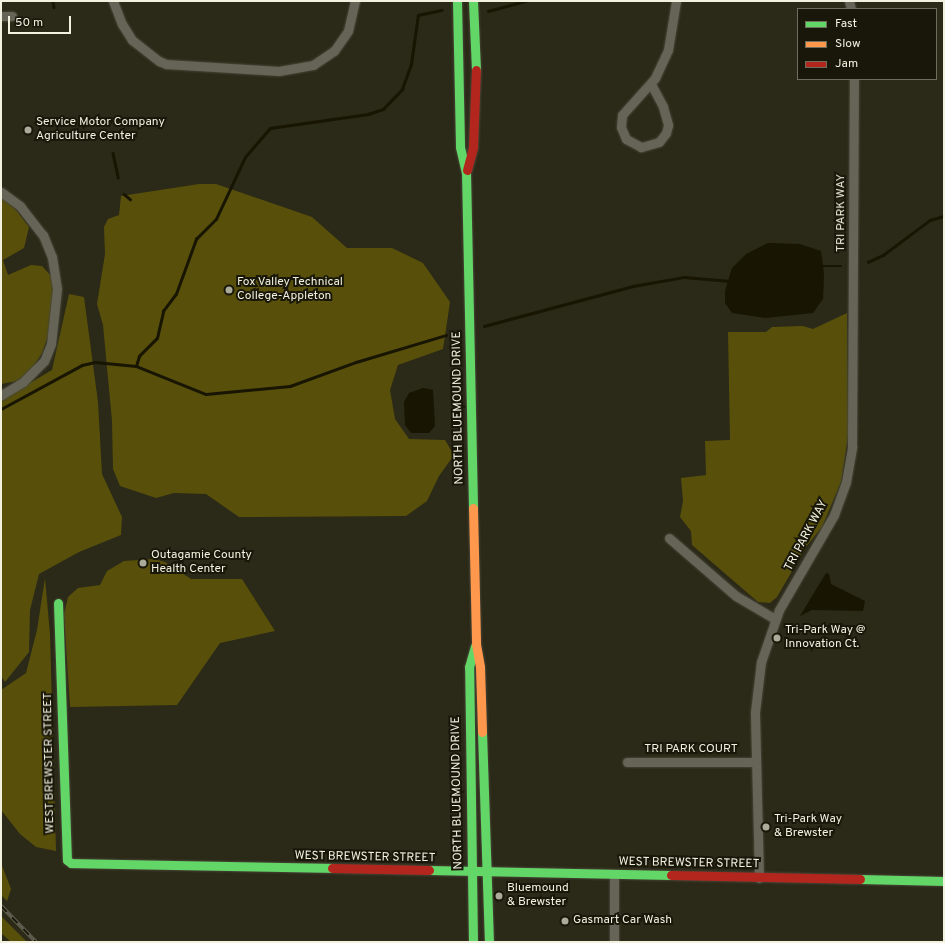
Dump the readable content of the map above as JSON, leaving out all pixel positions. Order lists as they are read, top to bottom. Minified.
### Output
{"streets":{"main road":["NORTH BLUEMOUND DRIVE","WEST BREWSTER STREET"],"street":["TRI PARK WAY","TRI PARK COURT"]},"crossings":[["TRI PARK WAY","TRI PARK COURT"],["TRI PARK WAY","WEST BREWSTER STREET"],["NORTH BLUEMOUND DRIVE","WEST BREWSTER STREET"]],"places":["Service Motor Company Agriculture Center","Fox Valley Technical College-Appleton","Outagamie County Health Center","Tri-Park Way @ Innovation Ct.","Tri-Park Way & Brewster","Bluemound & Brewster","Gasmart Car Wash"],"legend":["Fast","Slow","Jam"],"scale_bar":"50 m"}
